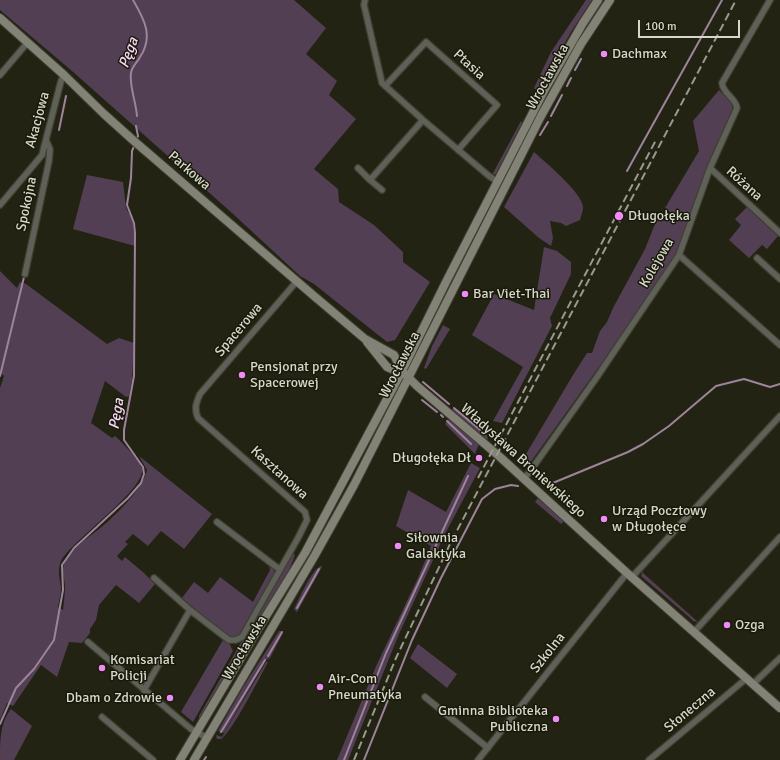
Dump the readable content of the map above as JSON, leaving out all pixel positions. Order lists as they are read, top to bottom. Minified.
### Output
{"streets":{"main road":["Wrocławska","Parkowa","Władysława Broniewskiego"],"street":["Ptasia","Akacjowa","Różana","Spokojna","Kolejowa","Spacerowa","Kasztanowa","Szkolna","Słoneczna"]},"crossings":[["Wrocławska","Parkowa"],["Wrocławska","Władysława Broniewskiego"],["Akacjowa","Parkowa"],["Akacjowa","Spokojna"],["Parkowa","Spacerowa"],["Parkowa","Władysława Broniewskiego"],["Różana","Kolejowa"],["Kolejowa","Władysława Broniewskiego"],["Spacerowa","Kasztanowa"],["Władysława Broniewskiego","Szkolna"],["Władysława Broniewskiego","Słoneczna"]],"water":["Pęga"],"places":["Dachmax","Długołęka","Bar Viet-Thai","Pensjonat przy Spacerowej","Długołęka Dł","Urząd Pocztowy w Długołęce","Siłownia Galaktyka","Ozga","Komisariat Policji","Air-Com Pneumatyka","Dbam o Zdrowie","Gminna Biblioteka Publiczna"],"scale_bar":"100 m"}
